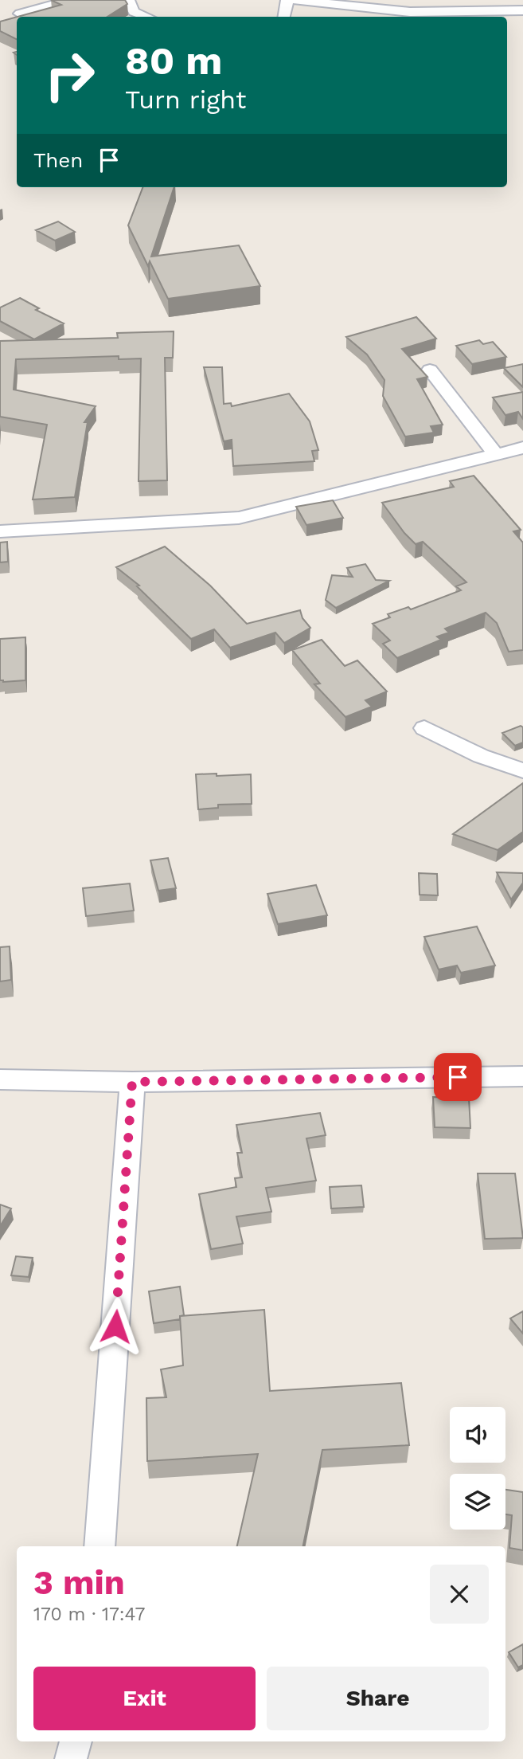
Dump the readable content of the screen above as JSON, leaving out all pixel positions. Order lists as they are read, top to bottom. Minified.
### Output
{"page":{"turn":["80 m","Turn right"],"then":"Then","heading":["3 min","170 m · 17:47"],"buttons":["Exit","Share"]}}
